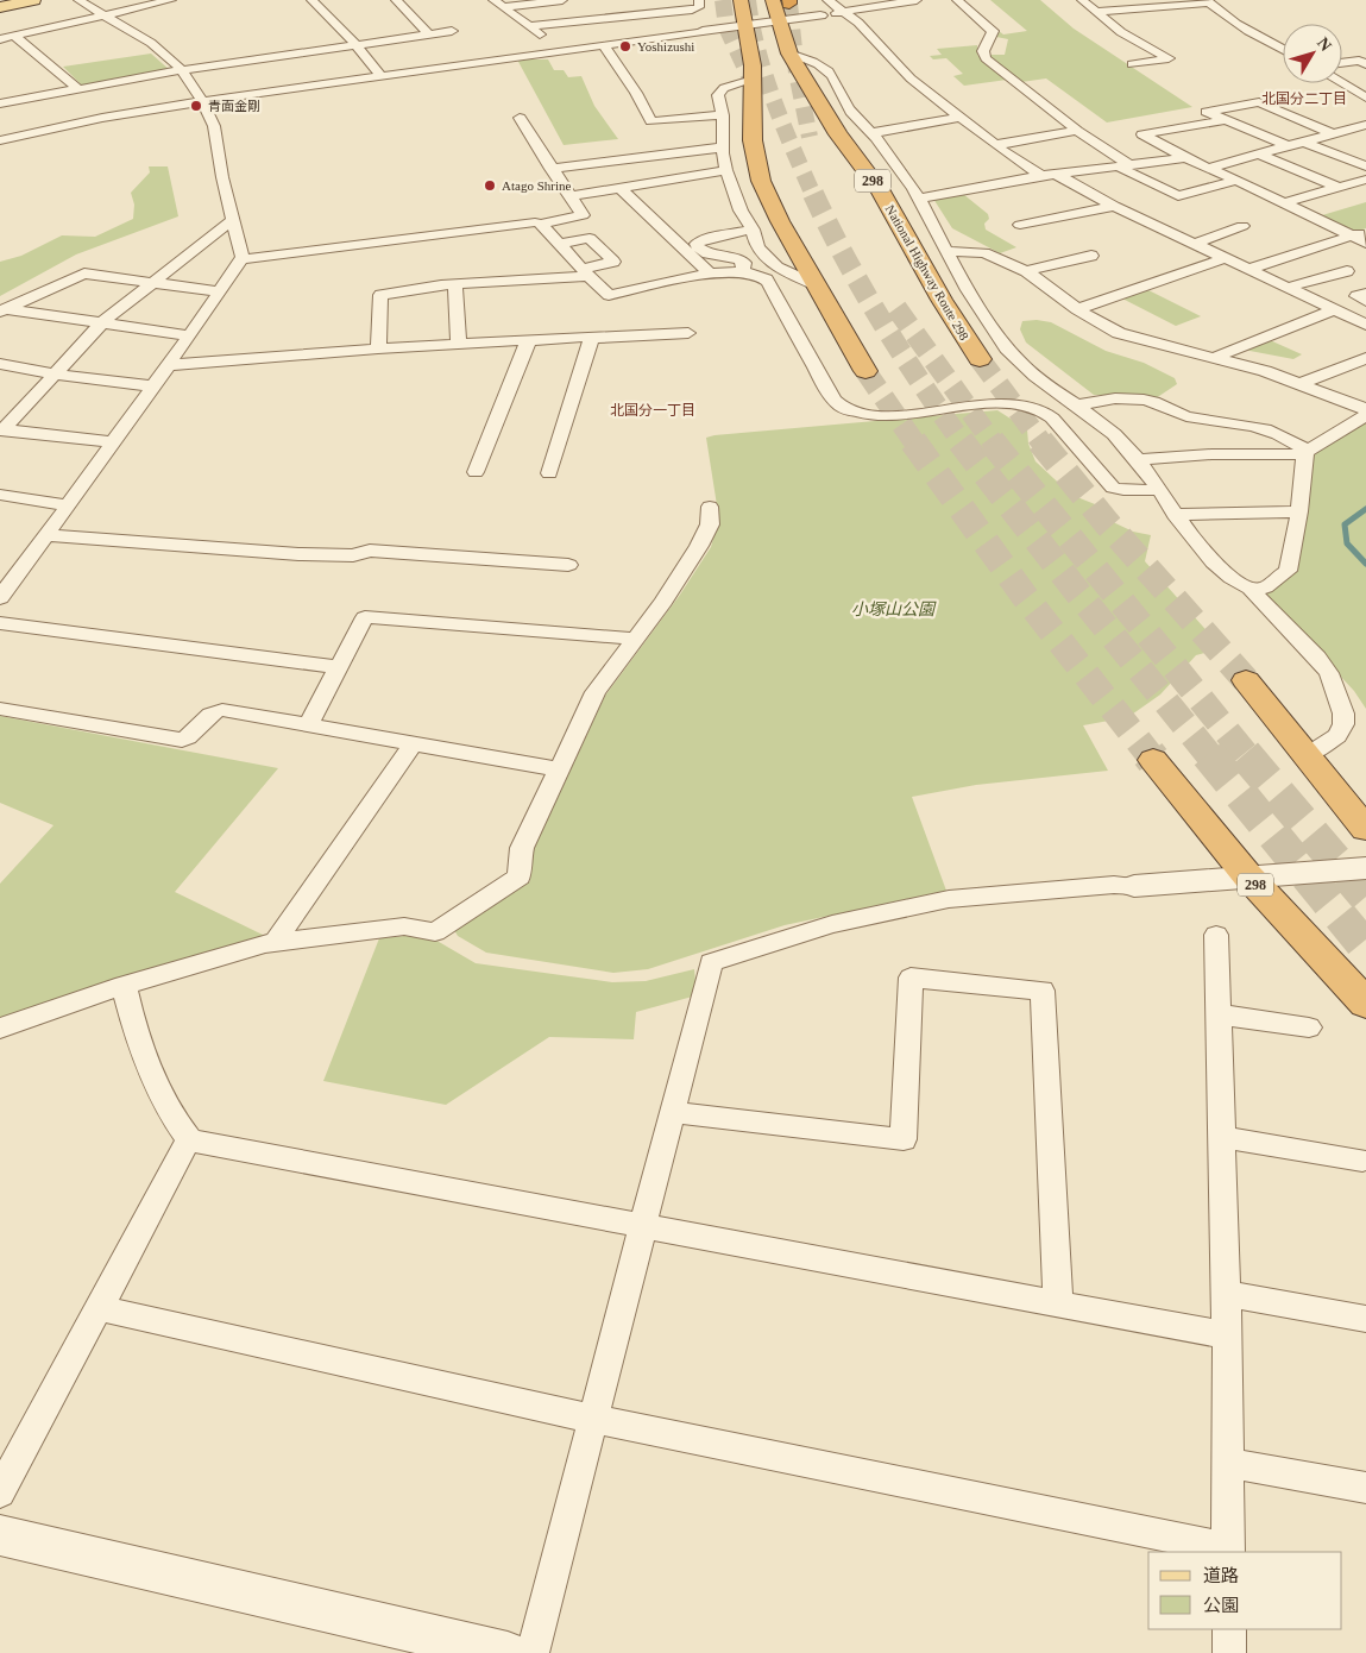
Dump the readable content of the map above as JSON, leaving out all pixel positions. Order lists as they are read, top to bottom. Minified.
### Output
{"streets":{"highway":["298","National Highway Route 298"]},"districts":["北国分二丁目","北国分一丁目"],"parks":["小塚山公園"],"places":["Yoshizushi","青面金剛","Atago Shrine"],"legend":["道路","公園"],"north":"top right"}
